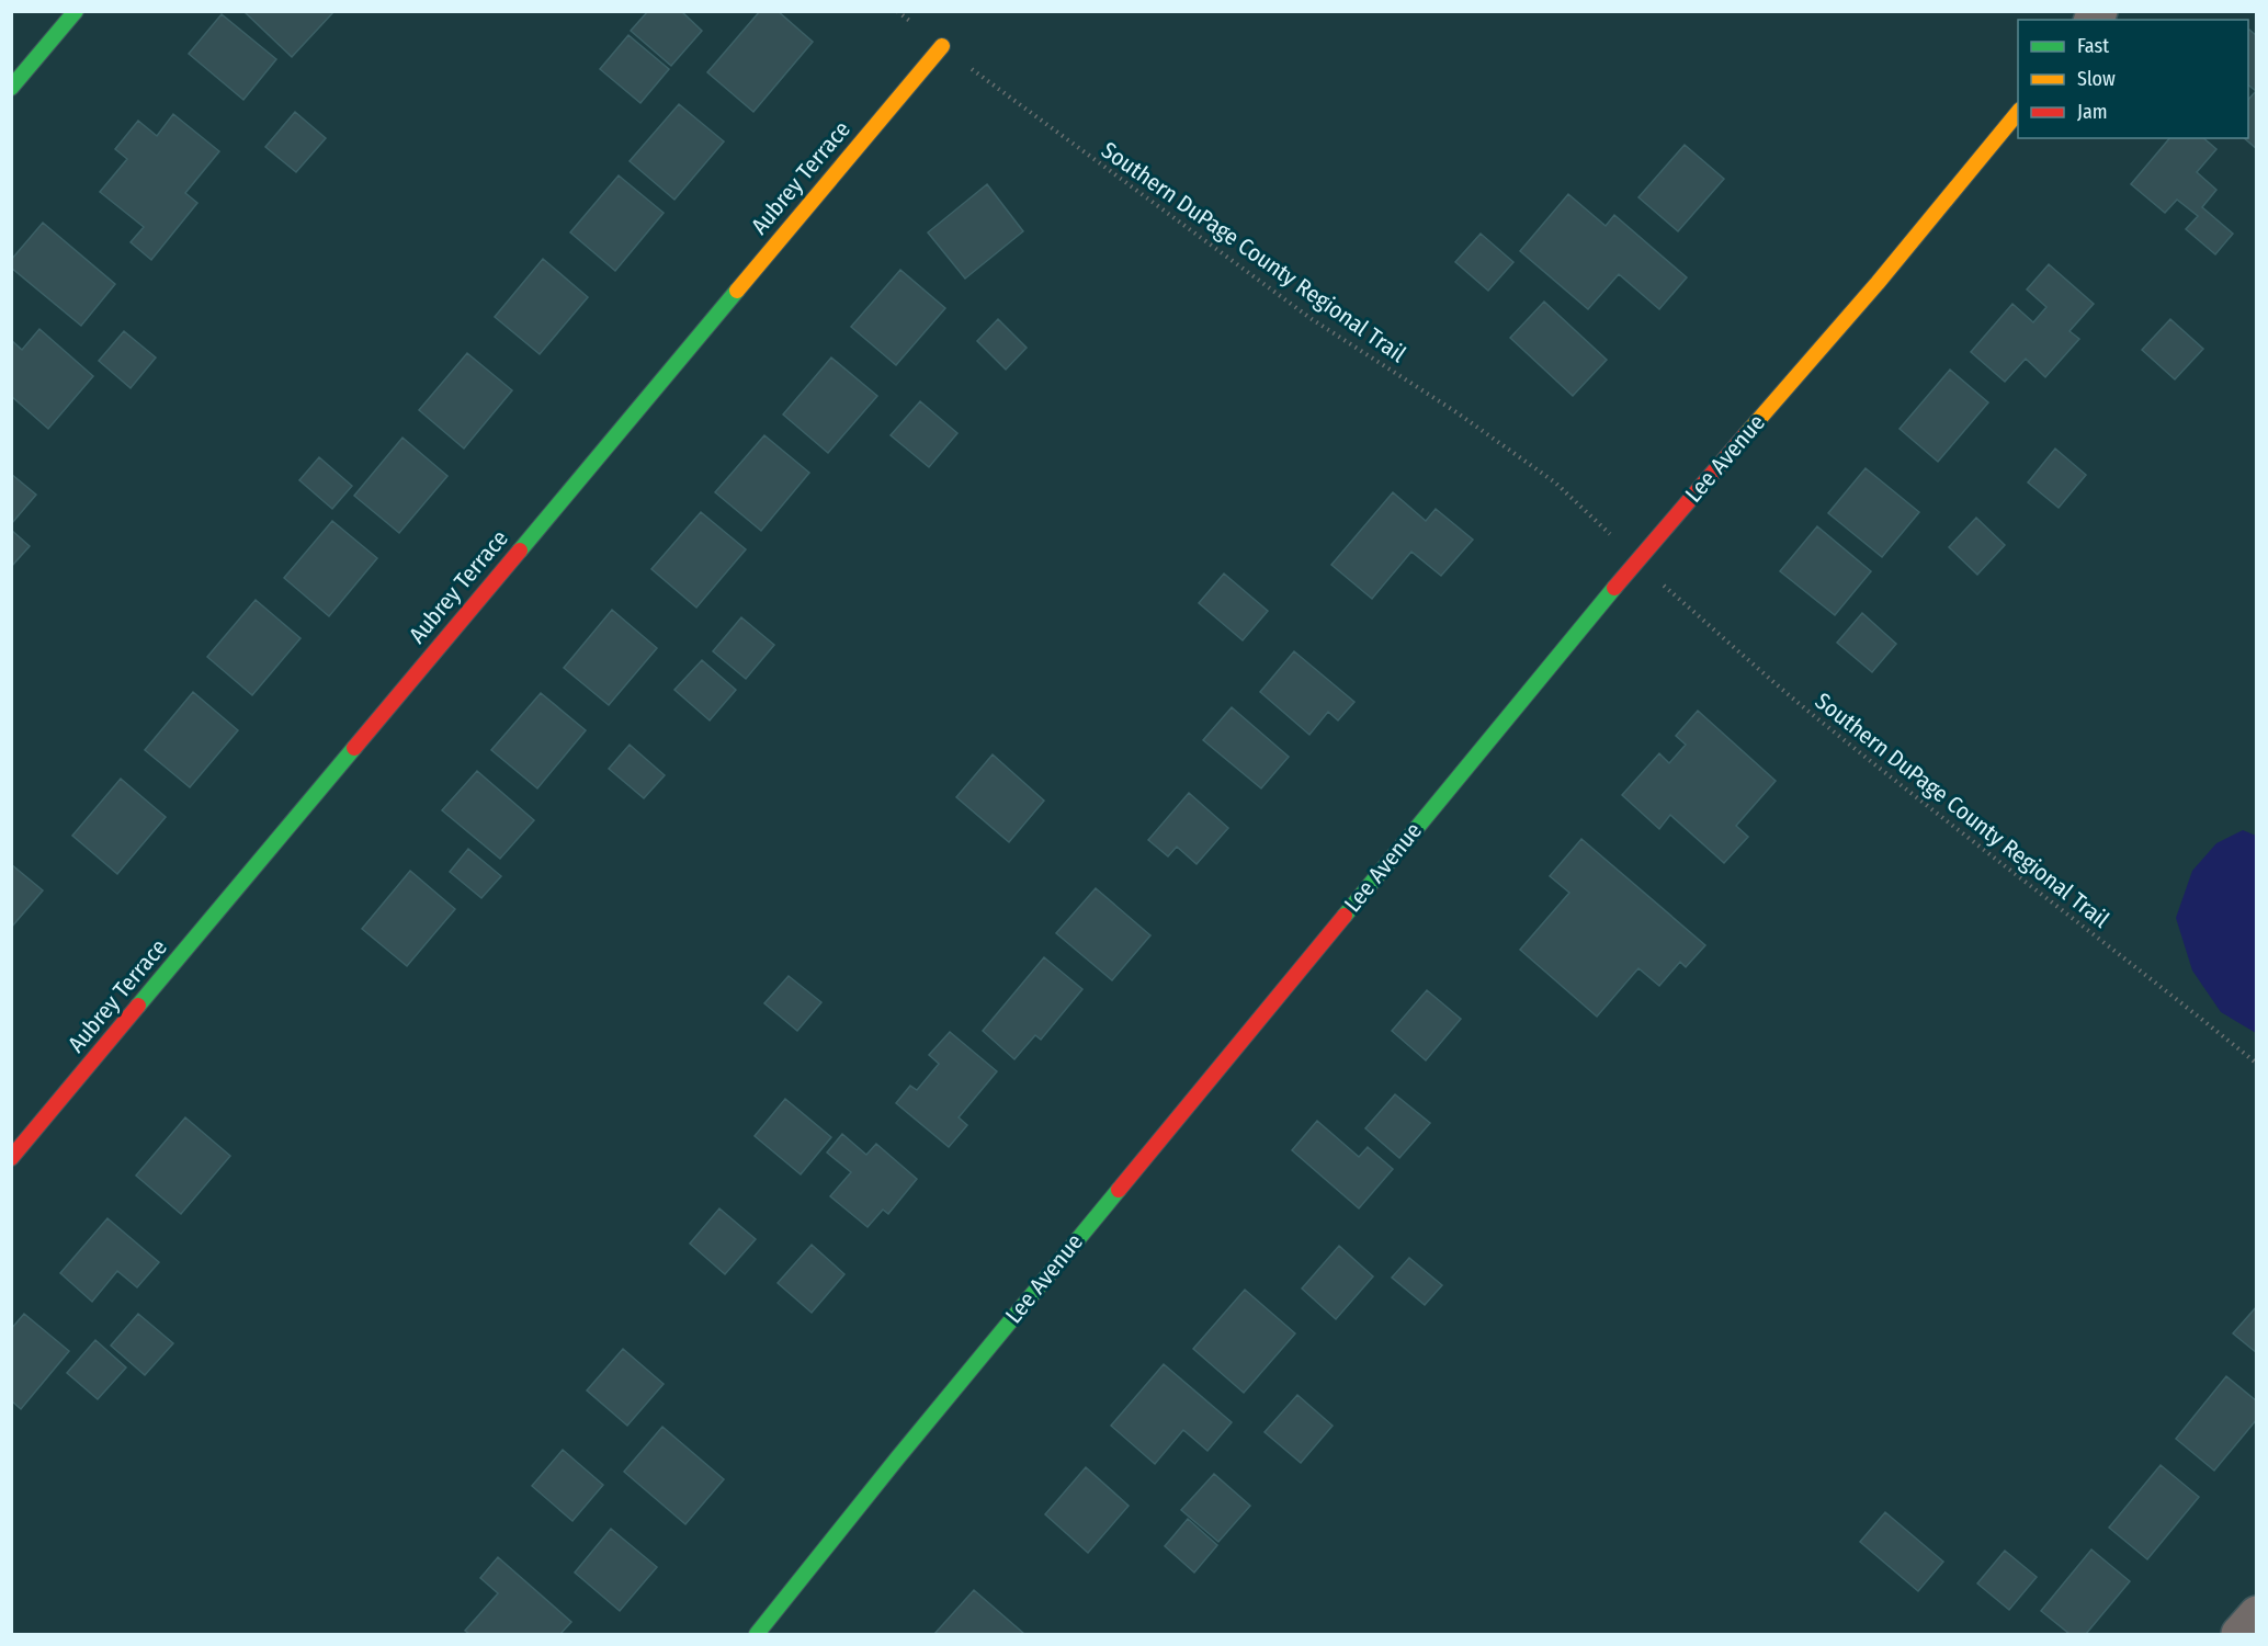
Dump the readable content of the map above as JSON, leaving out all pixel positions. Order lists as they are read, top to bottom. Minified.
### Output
{"streets":{"street":["Aubrey Terrace","Lee Avenue"],"path":["Southern DuPage County Regional Trail"]},"crossings":[["Aubrey Terrace","Southern DuPage County Regional Trail"]],"legend":["Fast","Slow","Jam"]}
